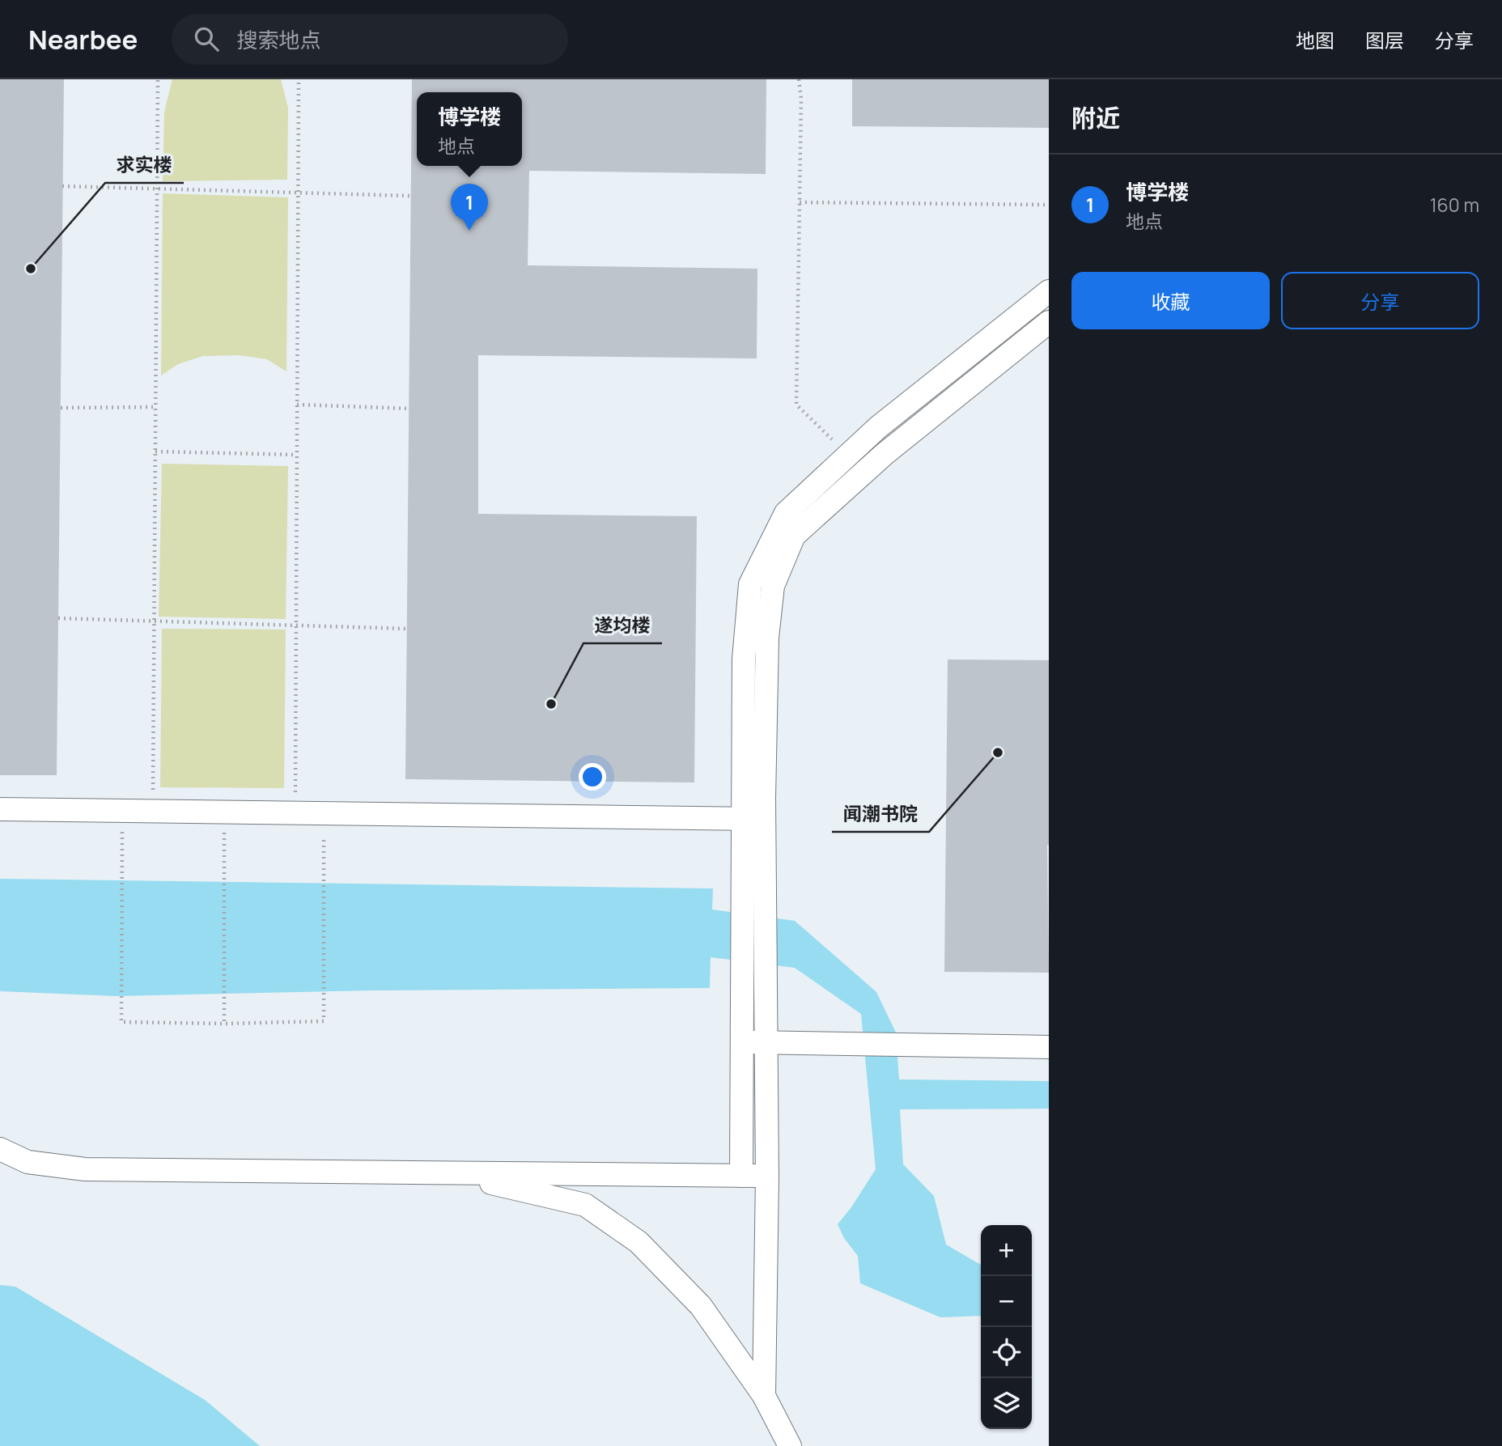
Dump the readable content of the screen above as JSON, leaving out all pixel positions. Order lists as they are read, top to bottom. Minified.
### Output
{"places":["求实楼","遂均楼","闻潮书院"],"page":{"header":"Nearbee","search":"搜索地点","nav":["地图","图层","分享"],"heading":"附近","popup":["博学楼","地点"],"list":[{"mark":"1","name":"博学楼","note":"地点","value":"160 m"}],"pins":"1","buttons":["收藏","分享"],"map_buttons":["+","−"]}}
